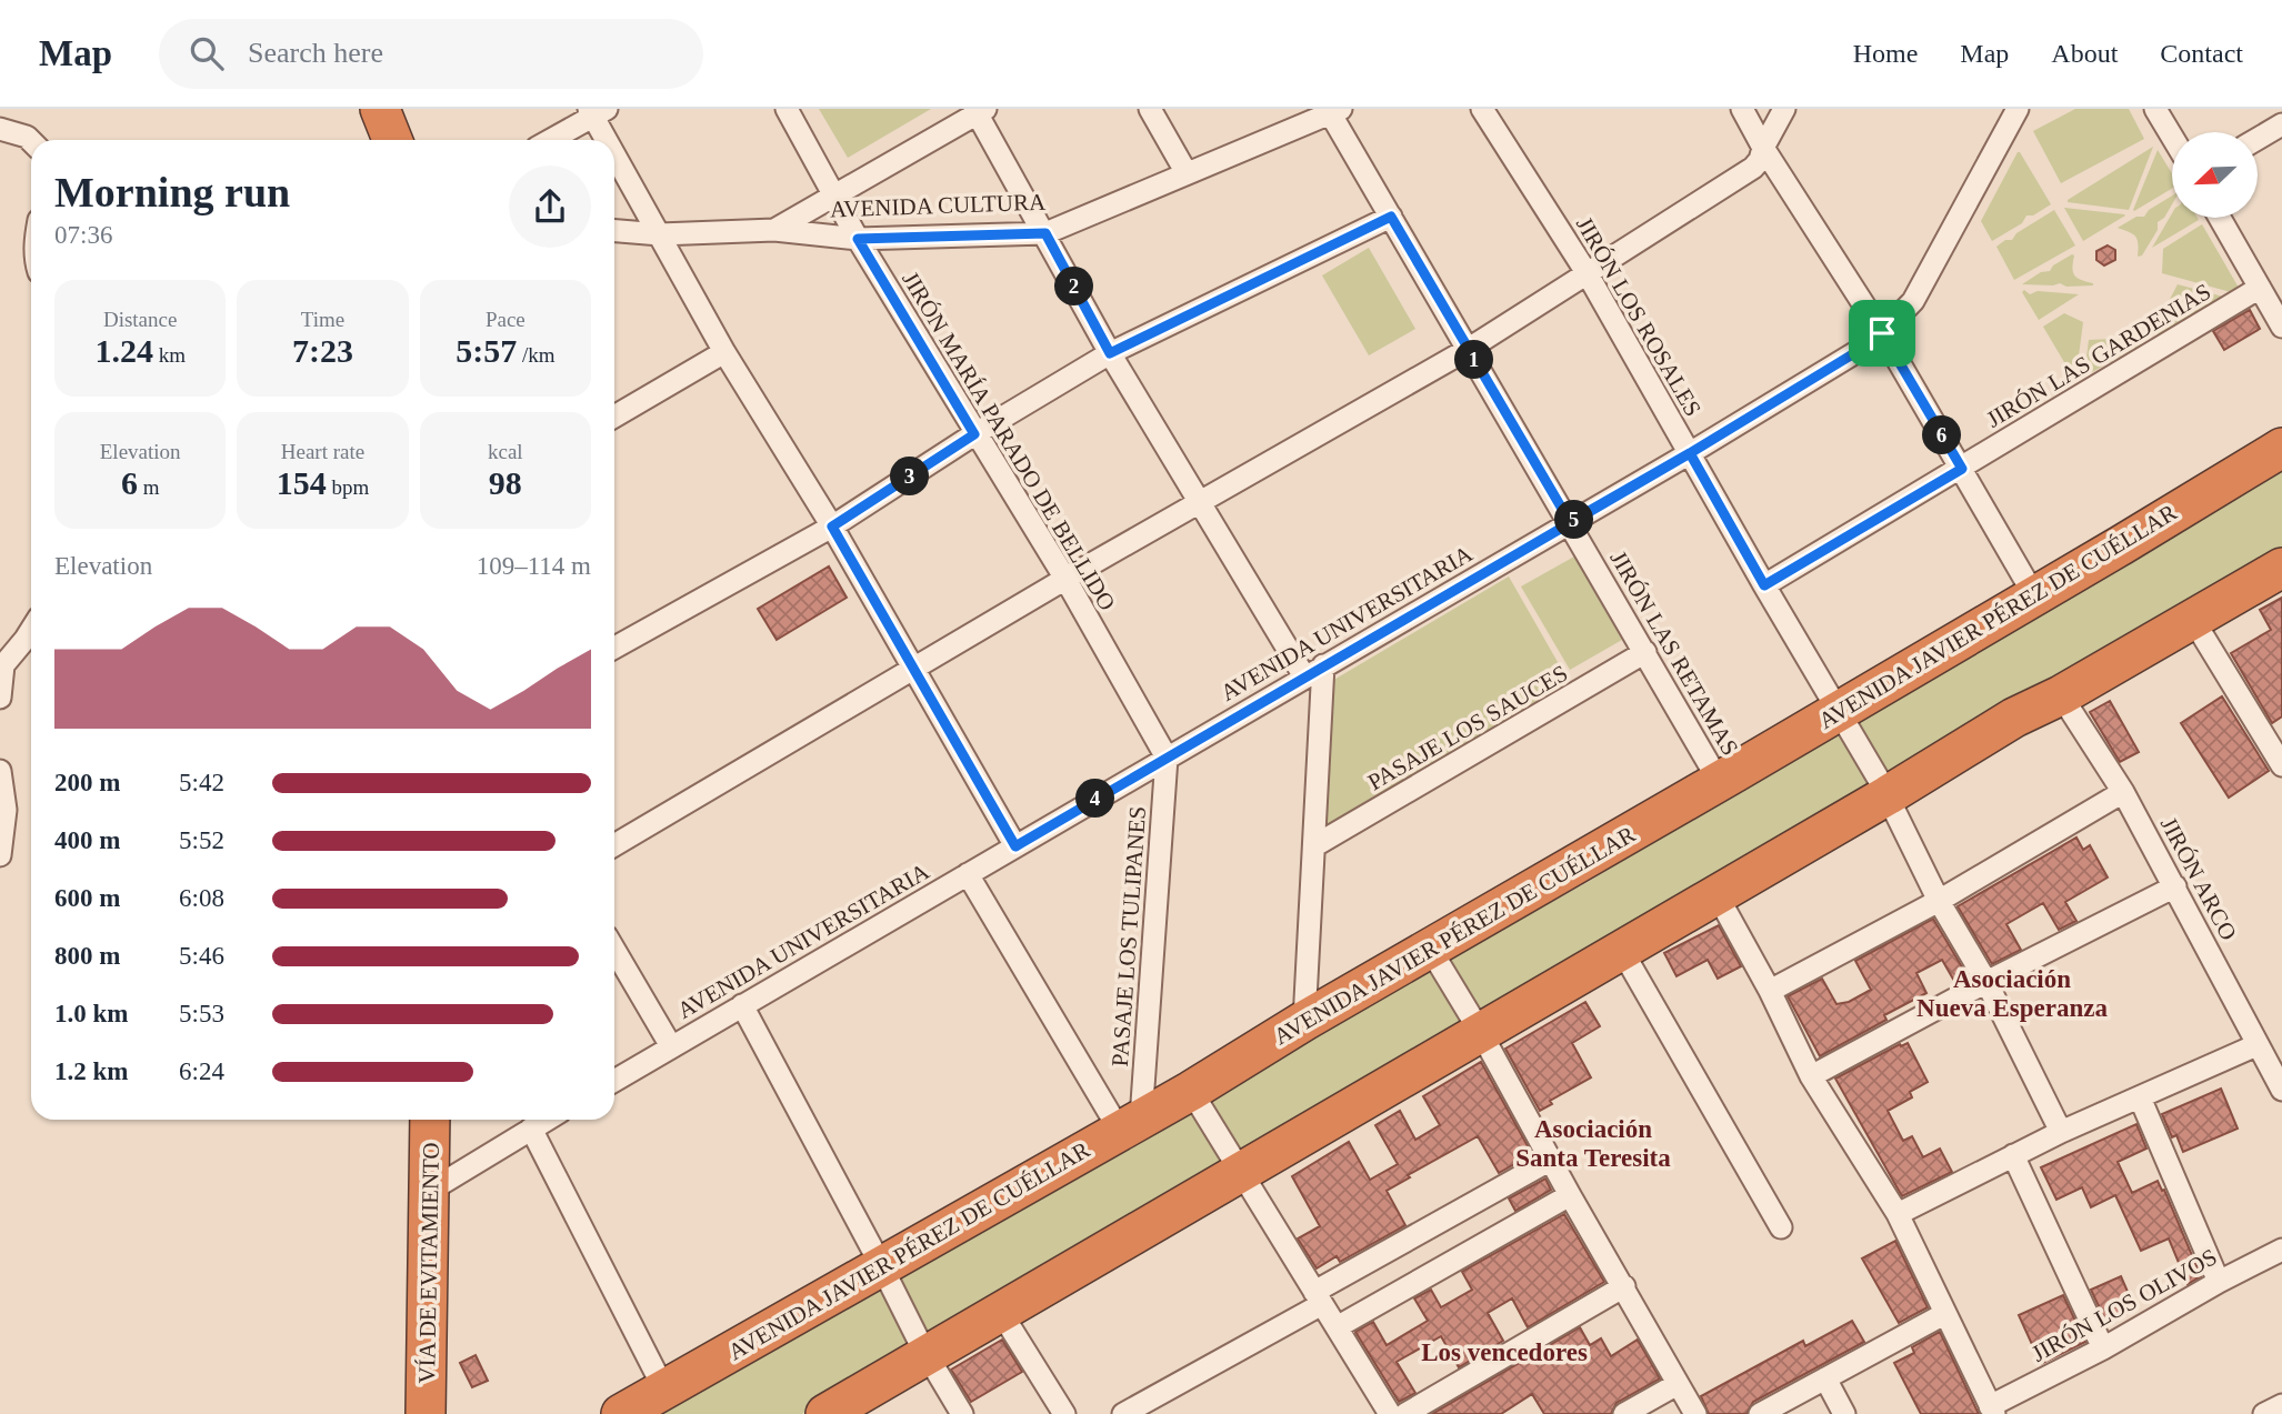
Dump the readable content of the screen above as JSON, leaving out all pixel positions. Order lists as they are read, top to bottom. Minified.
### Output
{"streets":{"highway":["AVENIDA JAVIER PÉREZ DE CUÉLLAR","VÍA DE EVITAMIENTO"],"street":["AVENIDA CULTURA","JIRÓN LOS ROSALES","JIRÓN LAS GARDENIAS","JIRÓN MARÍA PARADO DE BELLIDO","AVENIDA UNIVERSITARIA","JIRÓN LAS RETAMAS","PASAJE LOS SAUCES","JIRÓN ARCO","PASAJE LOS TULIPANES","JIRÓN LOS OLIVOS"]},"crossings":[["AVENIDA CULTURA","JIRÓN MARÍA PARADO DE BELLIDO"],["AVENIDA CULTURA","JIRÓN LAS RETAMAS"],["JIRÓN LOS ROSALES","JIRÓN LAS GARDENIAS"],["JIRÓN LOS ROSALES","AVENIDA JAVIER PÉREZ DE CUÉLLAR"],["JIRÓN LOS ROSALES","AVENIDA UNIVERSITARIA"],["JIRÓN MARÍA PARADO DE BELLIDO","AVENIDA UNIVERSITARIA"],["JIRÓN MARÍA PARADO DE BELLIDO","PASAJE LOS TULIPANES"],["AVENIDA JAVIER PÉREZ DE CUÉLLAR","JIRÓN LAS RETAMAS"],["AVENIDA JAVIER PÉREZ DE CUÉLLAR","PASAJE LOS TULIPANES"],["AVENIDA UNIVERSITARIA","JIRÓN LAS RETAMAS"],["AVENIDA UNIVERSITARIA","PASAJE LOS TULIPANES"],["JIRÓN LAS RETAMAS","PASAJE LOS SAUCES"]],"districts":["Asociación Nueva Esperanza","Asociación Santa Teresita","Los vencedores"],"north":"bottom left","page":{"header":"Map","search":"Search here","nav":["Home","Map","About","Contact"],"heading":["Morning run","07:36"],"pins":["2","1","6","3","5","4"],"stats":[["Distance","1.24 km"],["Time","7:23"],["Pace","5:57 /km"],["Elevation","6 m"],["Heart rate","154 bpm"],["kcal","98"]],"chart":["Elevation","109–114 m"],"list":[{"name":"200 m","note":"5:42"},{"name":"400 m","note":"5:52"},{"name":"600 m","note":"6:08"},{"name":"800 m","note":"5:46"},{"name":"1.0 km","note":"5:53"},{"name":"1.2 km","note":"6:24"}]}}
